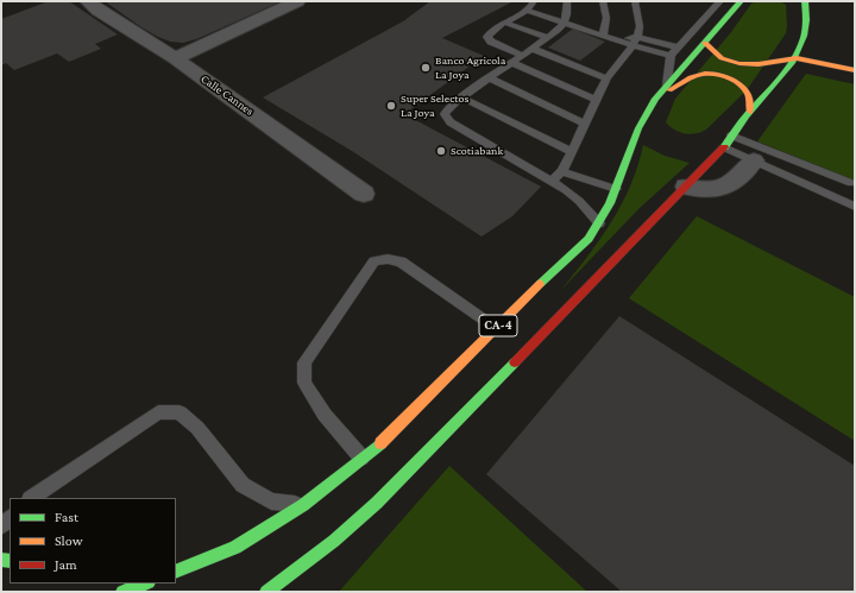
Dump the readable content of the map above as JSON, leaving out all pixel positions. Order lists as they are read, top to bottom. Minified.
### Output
{"streets":{"main road":["CA-4"],"street":["Calle Cannes"]},"places":["Banco Agricola La Joya","Super Selectos La Joya","Scotiabank"],"legend":["Fast","Slow","Jam"]}
